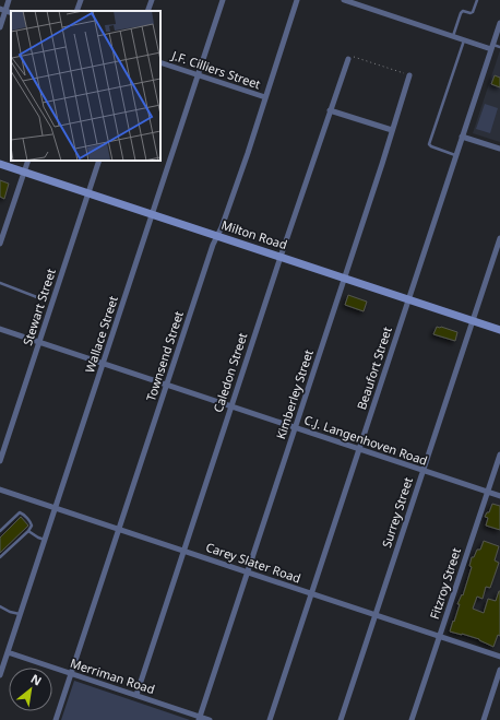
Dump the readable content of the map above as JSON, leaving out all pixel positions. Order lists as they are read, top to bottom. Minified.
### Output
{"streets":{"street":["J.F. Cilliers Street","Milton Road","Stewart Street","Wallace Street","Townsend Street","Beaufort Street","Caledon Street","Kimberley Street","C.J. Langenhoven Road","Surrey Street","Carey Slater Road","Fitzroy Street","Merriman Road"]},"crossings":[["J.F. Cilliers Street","Wallace Street"],["J.F. Cilliers Street","Townsend Street"],["Milton Road","Stewart Street"],["Milton Road","Wallace Street"],["Milton Road","Townsend Street"],["Milton Road","Beaufort Street"],["Milton Road","Caledon Street"],["Milton Road","Kimberley Street"],["Milton Road","Surrey Street"],["Stewart Street","C.J. Langenhoven Road"],["Wallace Street","C.J. Langenhoven Road"],["Wallace Street","Carey Slater Road"],["Wallace Street","Merriman Road"],["Townsend Street","C.J. Langenhoven Road"],["Townsend Street","Carey Slater Road"],["Townsend Street","Merriman Road"],["Beaufort Street","C.J. Langenhoven Road"],["Beaufort Street","Carey Slater Road"],["Caledon Street","C.J. Langenhoven Road"],["Caledon Street","Carey Slater Road"],["Caledon Street","Merriman Road"],["Kimberley Street","C.J. Langenhoven Road"],["Kimberley Street","Carey Slater Road"],["Kimberley Street","Merriman Road"],["C.J. Langenhoven Road","Surrey Street"],["C.J. Langenhoven Road","Fitzroy Street"],["Surrey Street","Carey Slater Road"],["Carey Slater Road","Fitzroy Street"]],"north":"top right"}
